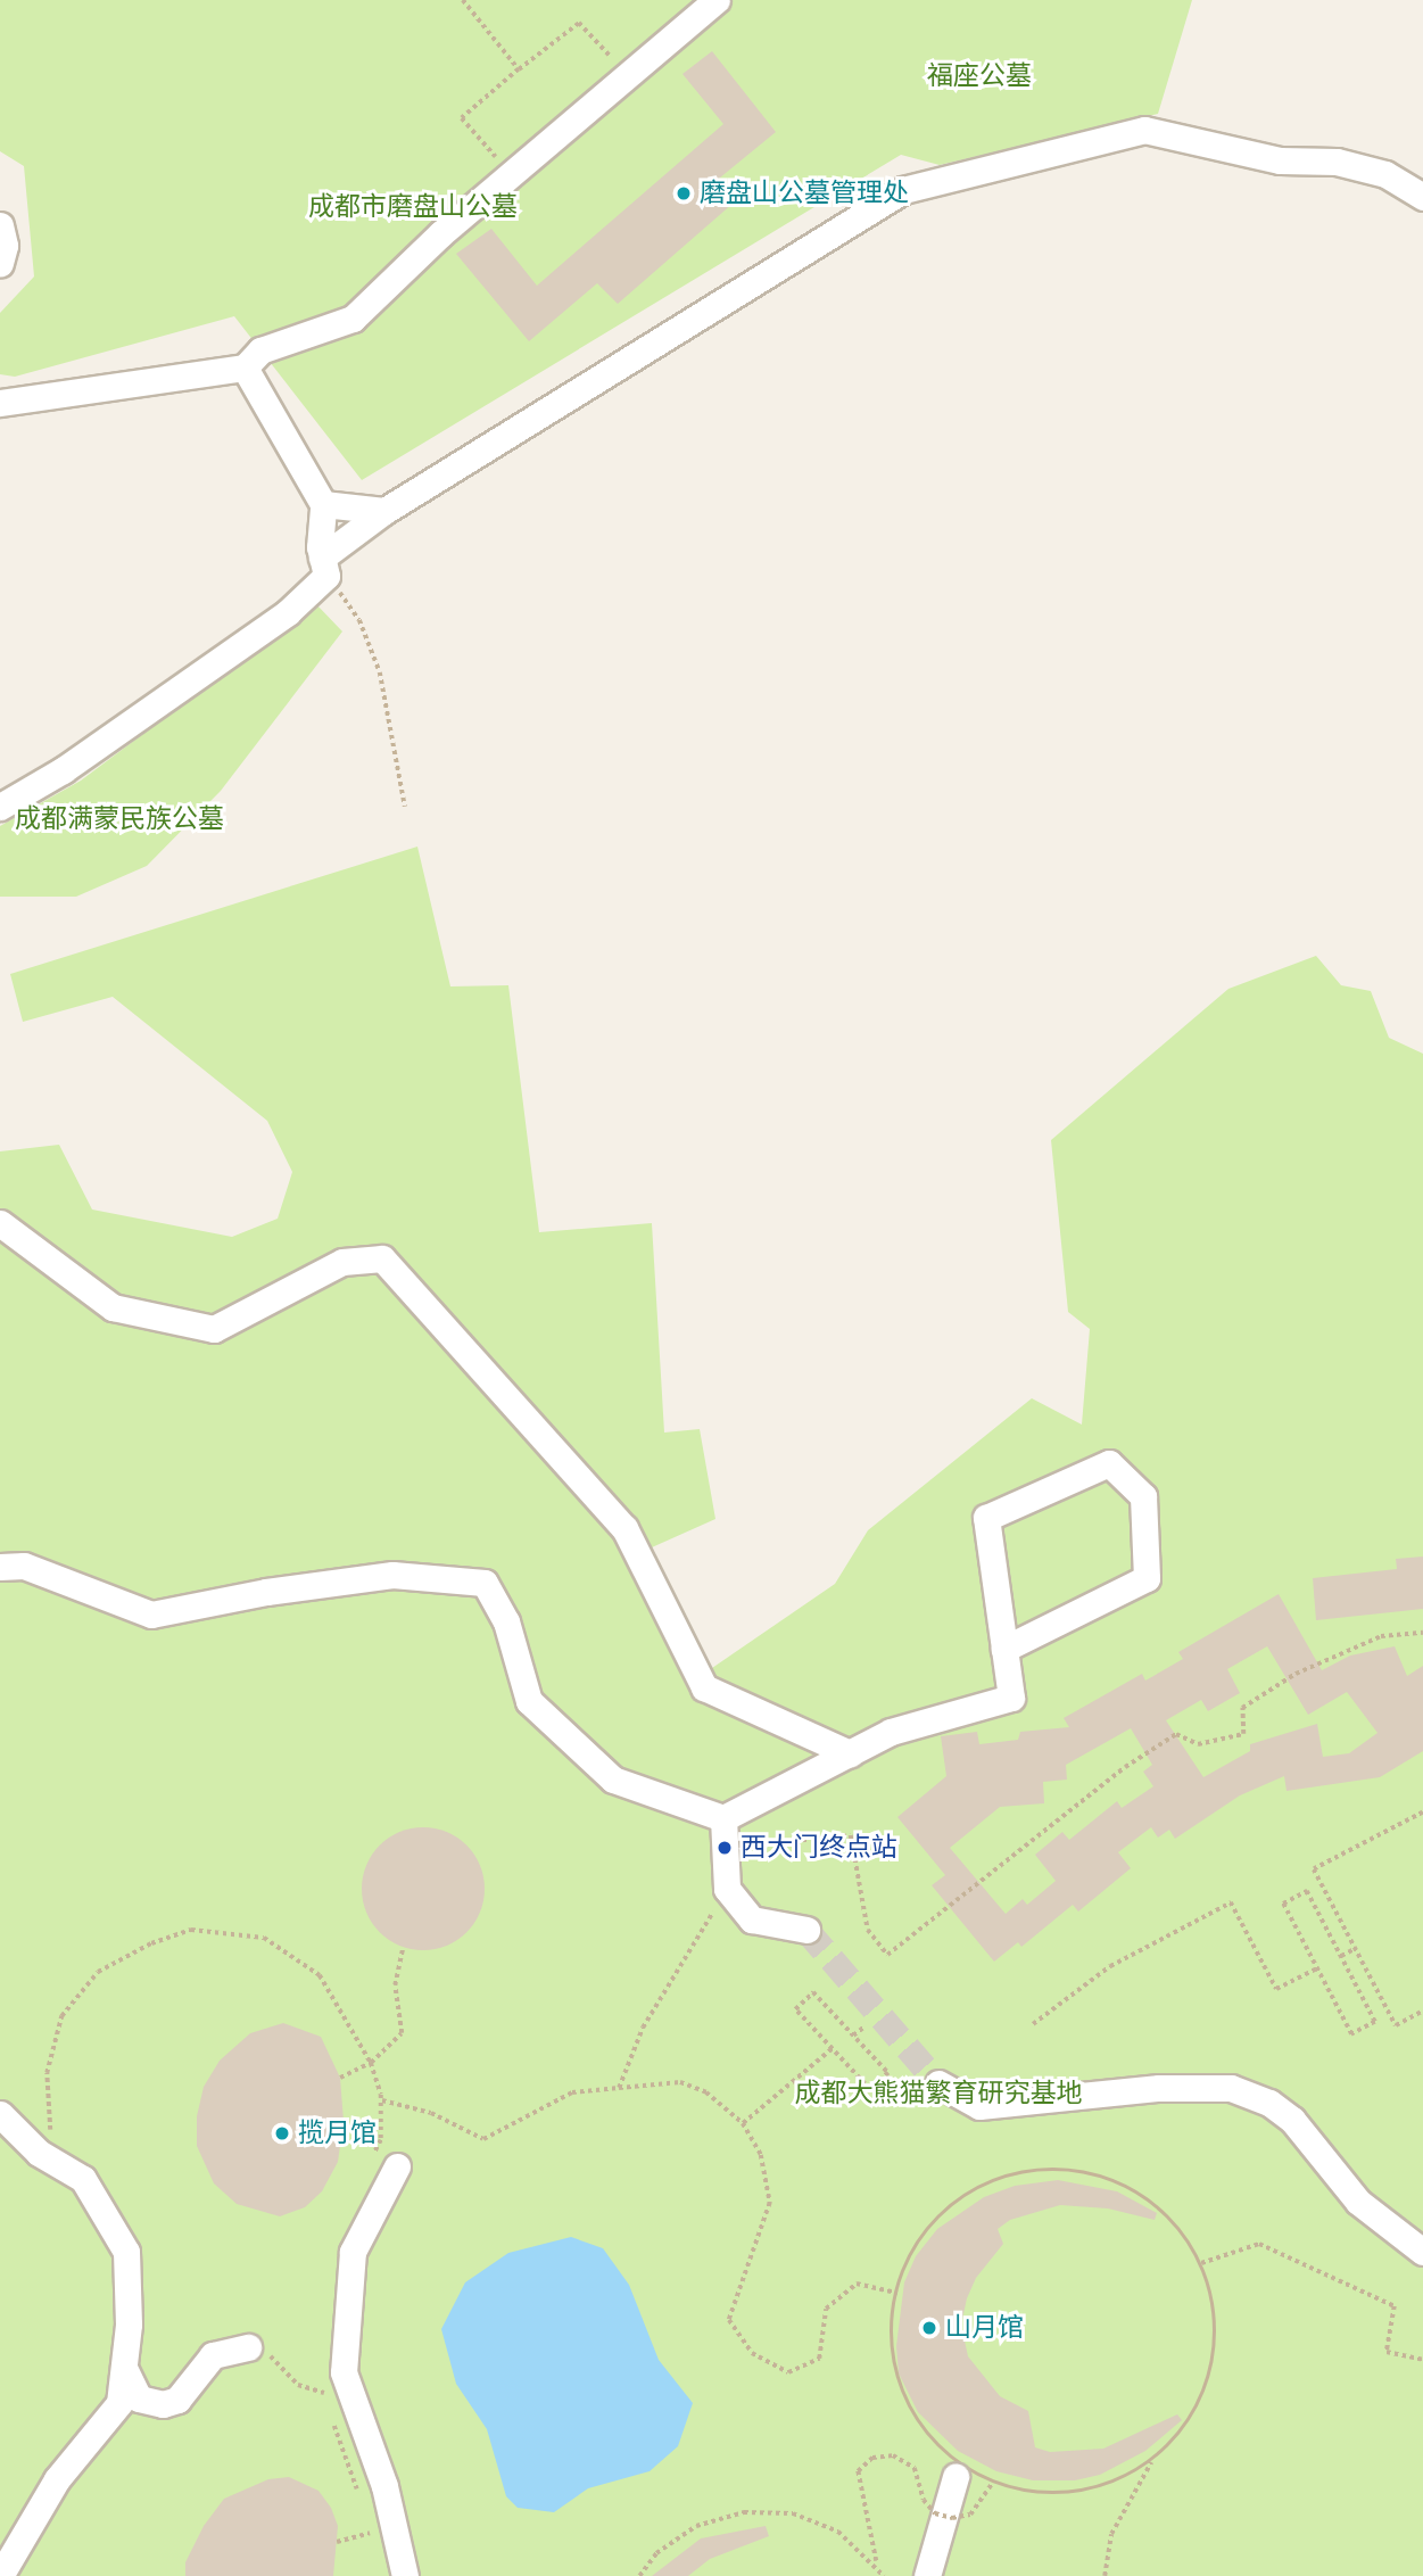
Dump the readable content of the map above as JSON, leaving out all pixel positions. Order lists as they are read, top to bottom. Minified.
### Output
{"parks":["福座公墓","成都市磨盘山公墓","成都满蒙民族公墓","成都大熊猫繁育研究基地"],"places":["磨盘山公墓管理处","西大门终点站","揽月馆","山月馆"]}
